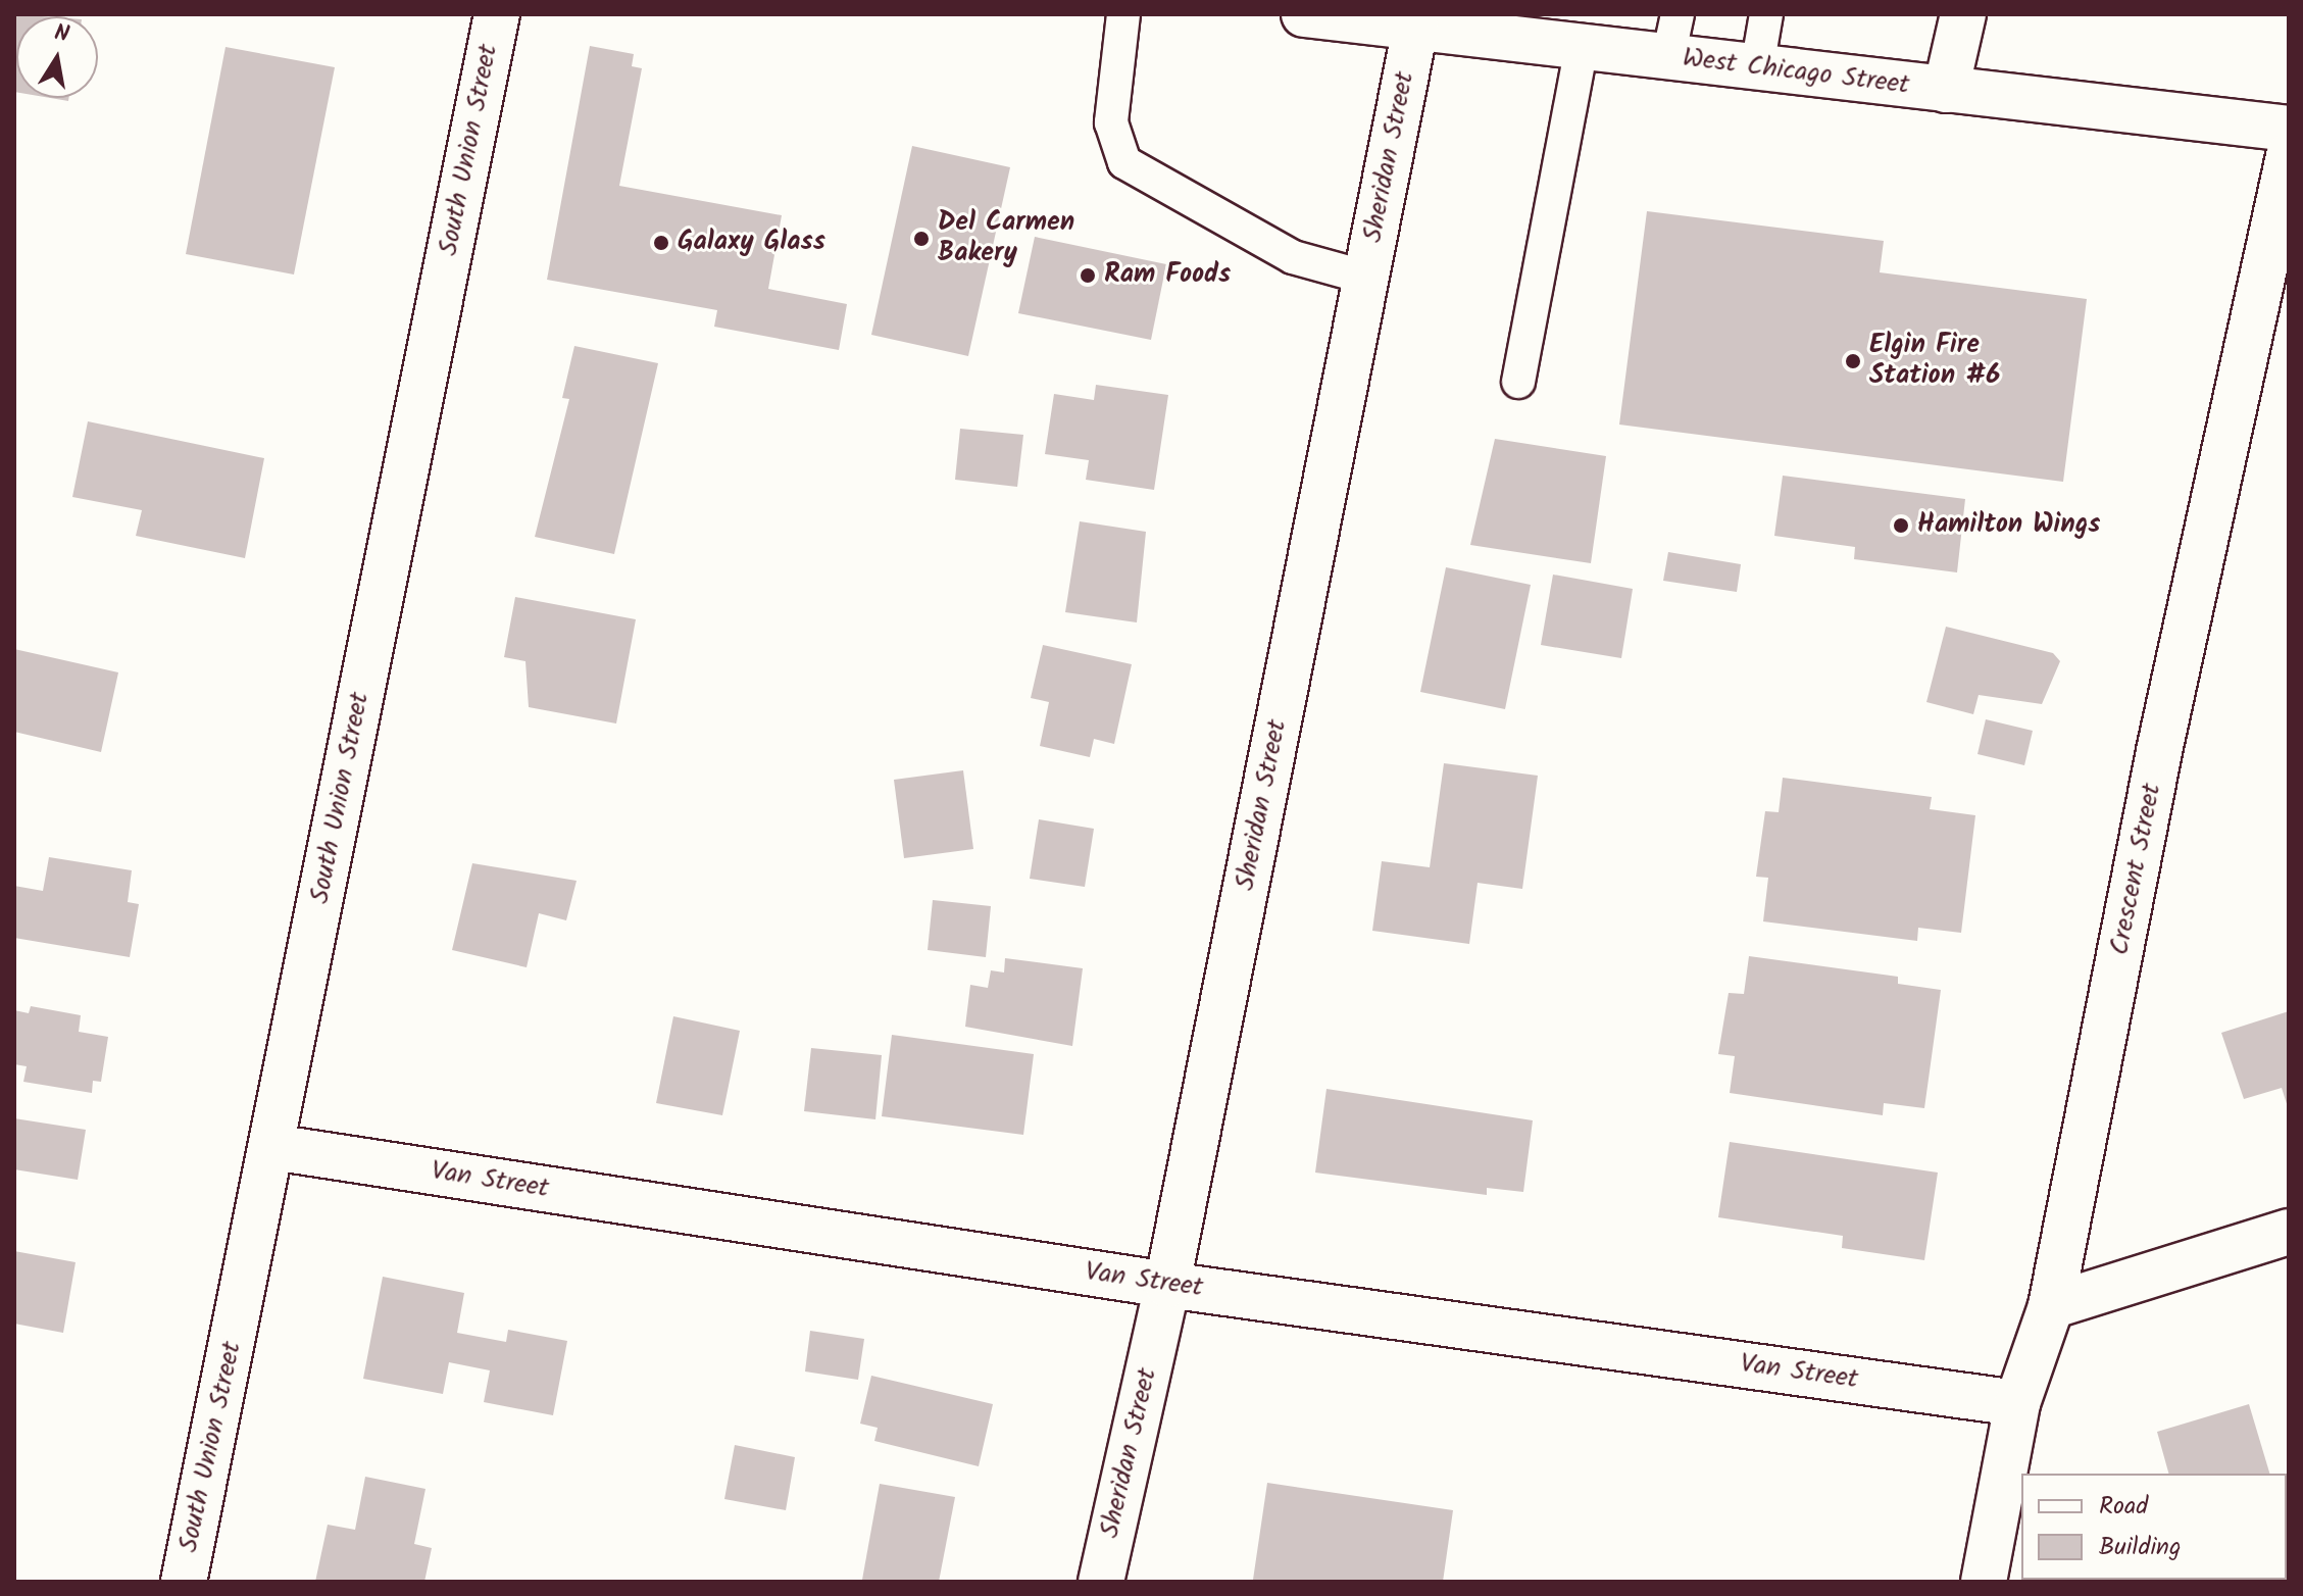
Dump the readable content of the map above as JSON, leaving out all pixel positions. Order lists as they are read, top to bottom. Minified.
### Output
{"streets":{"street":["West Chicago Street","South Union Street","Sheridan Street","Crescent Street","Van Street"]},"crossings":[["West Chicago Street","Sheridan Street"],["South Union Street","Van Street"],["Sheridan Street","Van Street"],["Crescent Street","Van Street"]],"places":["Del Carmen Bakery","Galaxy Glass","Ram Foods","Elgin Fire Station #6","Hamilton Wings"],"legend":["Road","Building"],"north":"top"}
